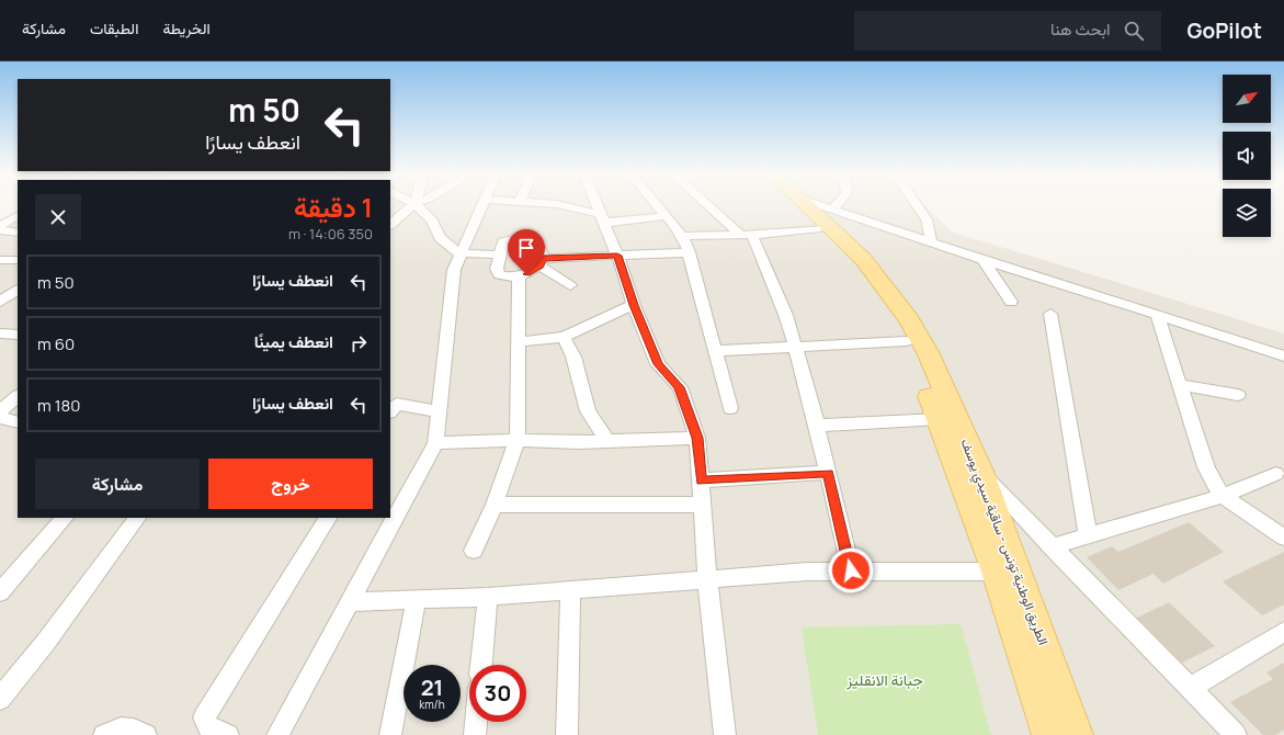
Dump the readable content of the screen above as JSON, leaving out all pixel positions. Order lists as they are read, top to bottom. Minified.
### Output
{"streets":{"main road":["الطريق الوطنية تونس - ساقية سيدي يوسف"]},"parks":["جبانة الانقليز"],"north":"top right","page":{"header":"GoPilot","search":"ابحث هنا","nav":["الخريطة","الطبقات","مشاركة"],"turn":["50 m","انعطف يسارًا"],"heading":["1 دقيقة","350 m · 14:06"],"list":[{"name":"انعطف يسارًا","value":"50 m"},{"name":"انعطف يمينًا","value":"60 m"},{"name":"انعطف يسارًا","value":"180 m"}],"buttons":["خروج","مشاركة"],"speed":"21 km/h","limit":"30"}}
